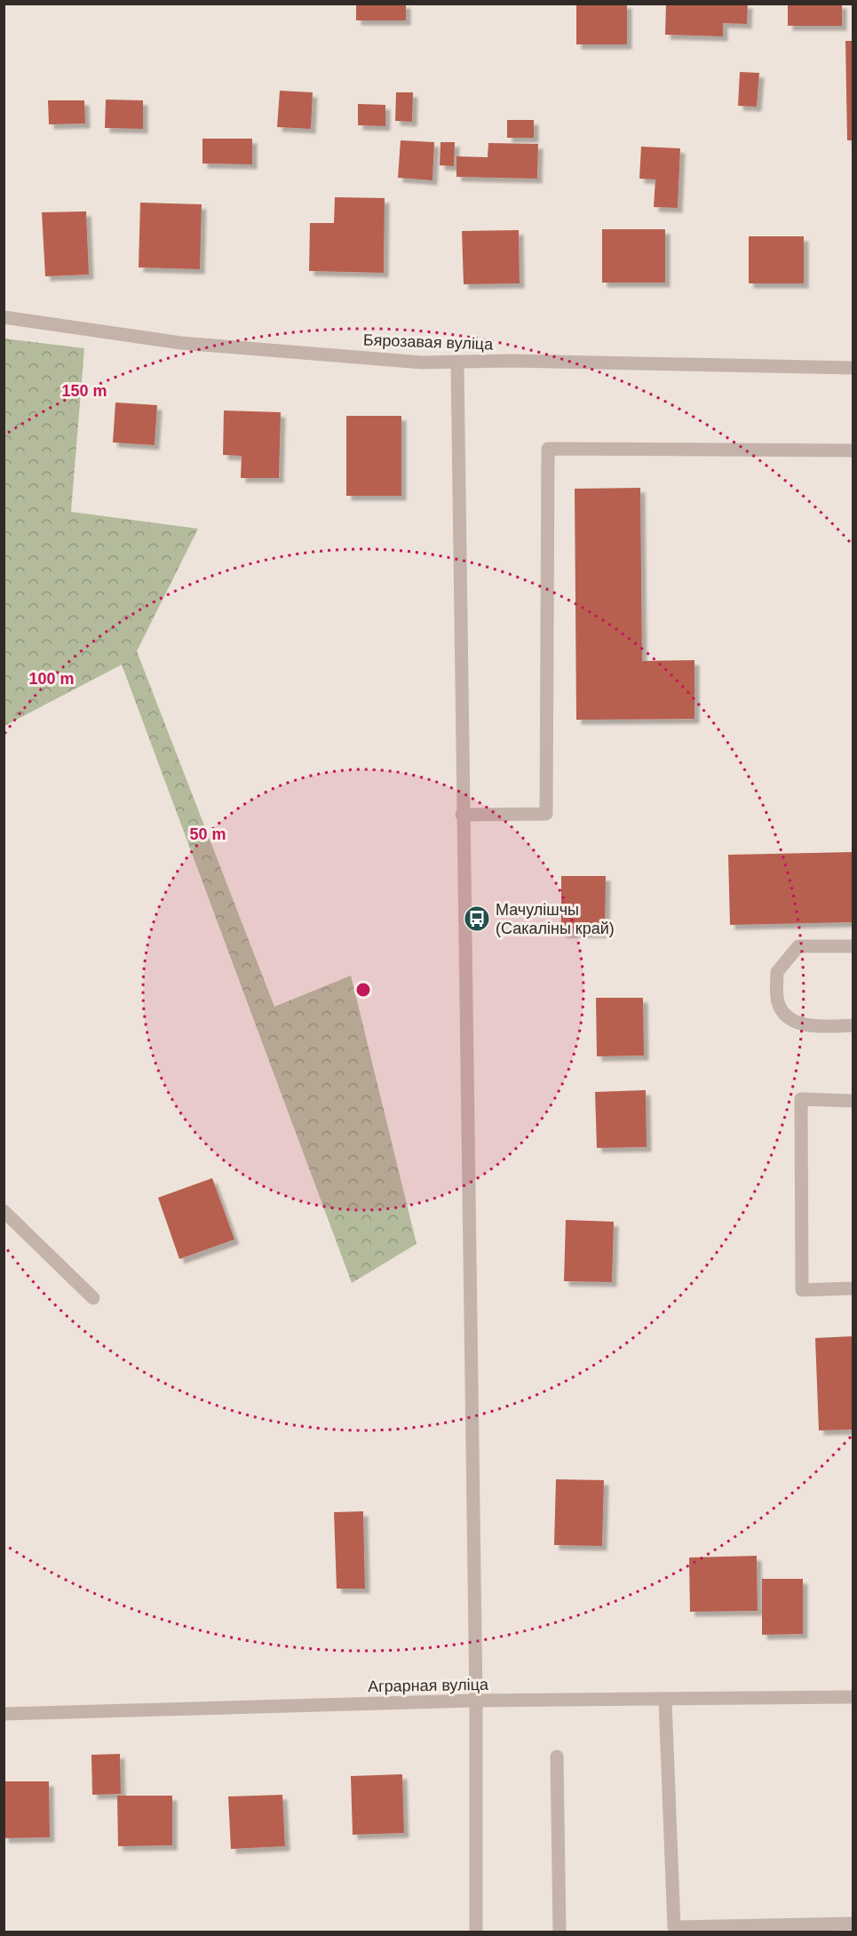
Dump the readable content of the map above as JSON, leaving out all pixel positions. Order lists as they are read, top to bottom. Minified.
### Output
{"streets":{"street":["Бярозавая вуліца","Аграрная вуліца"]},"places":{"bus stop":["Мачулішчы (Сакаліны край)"]},"rings":["150 m","100 m","50 m"]}
